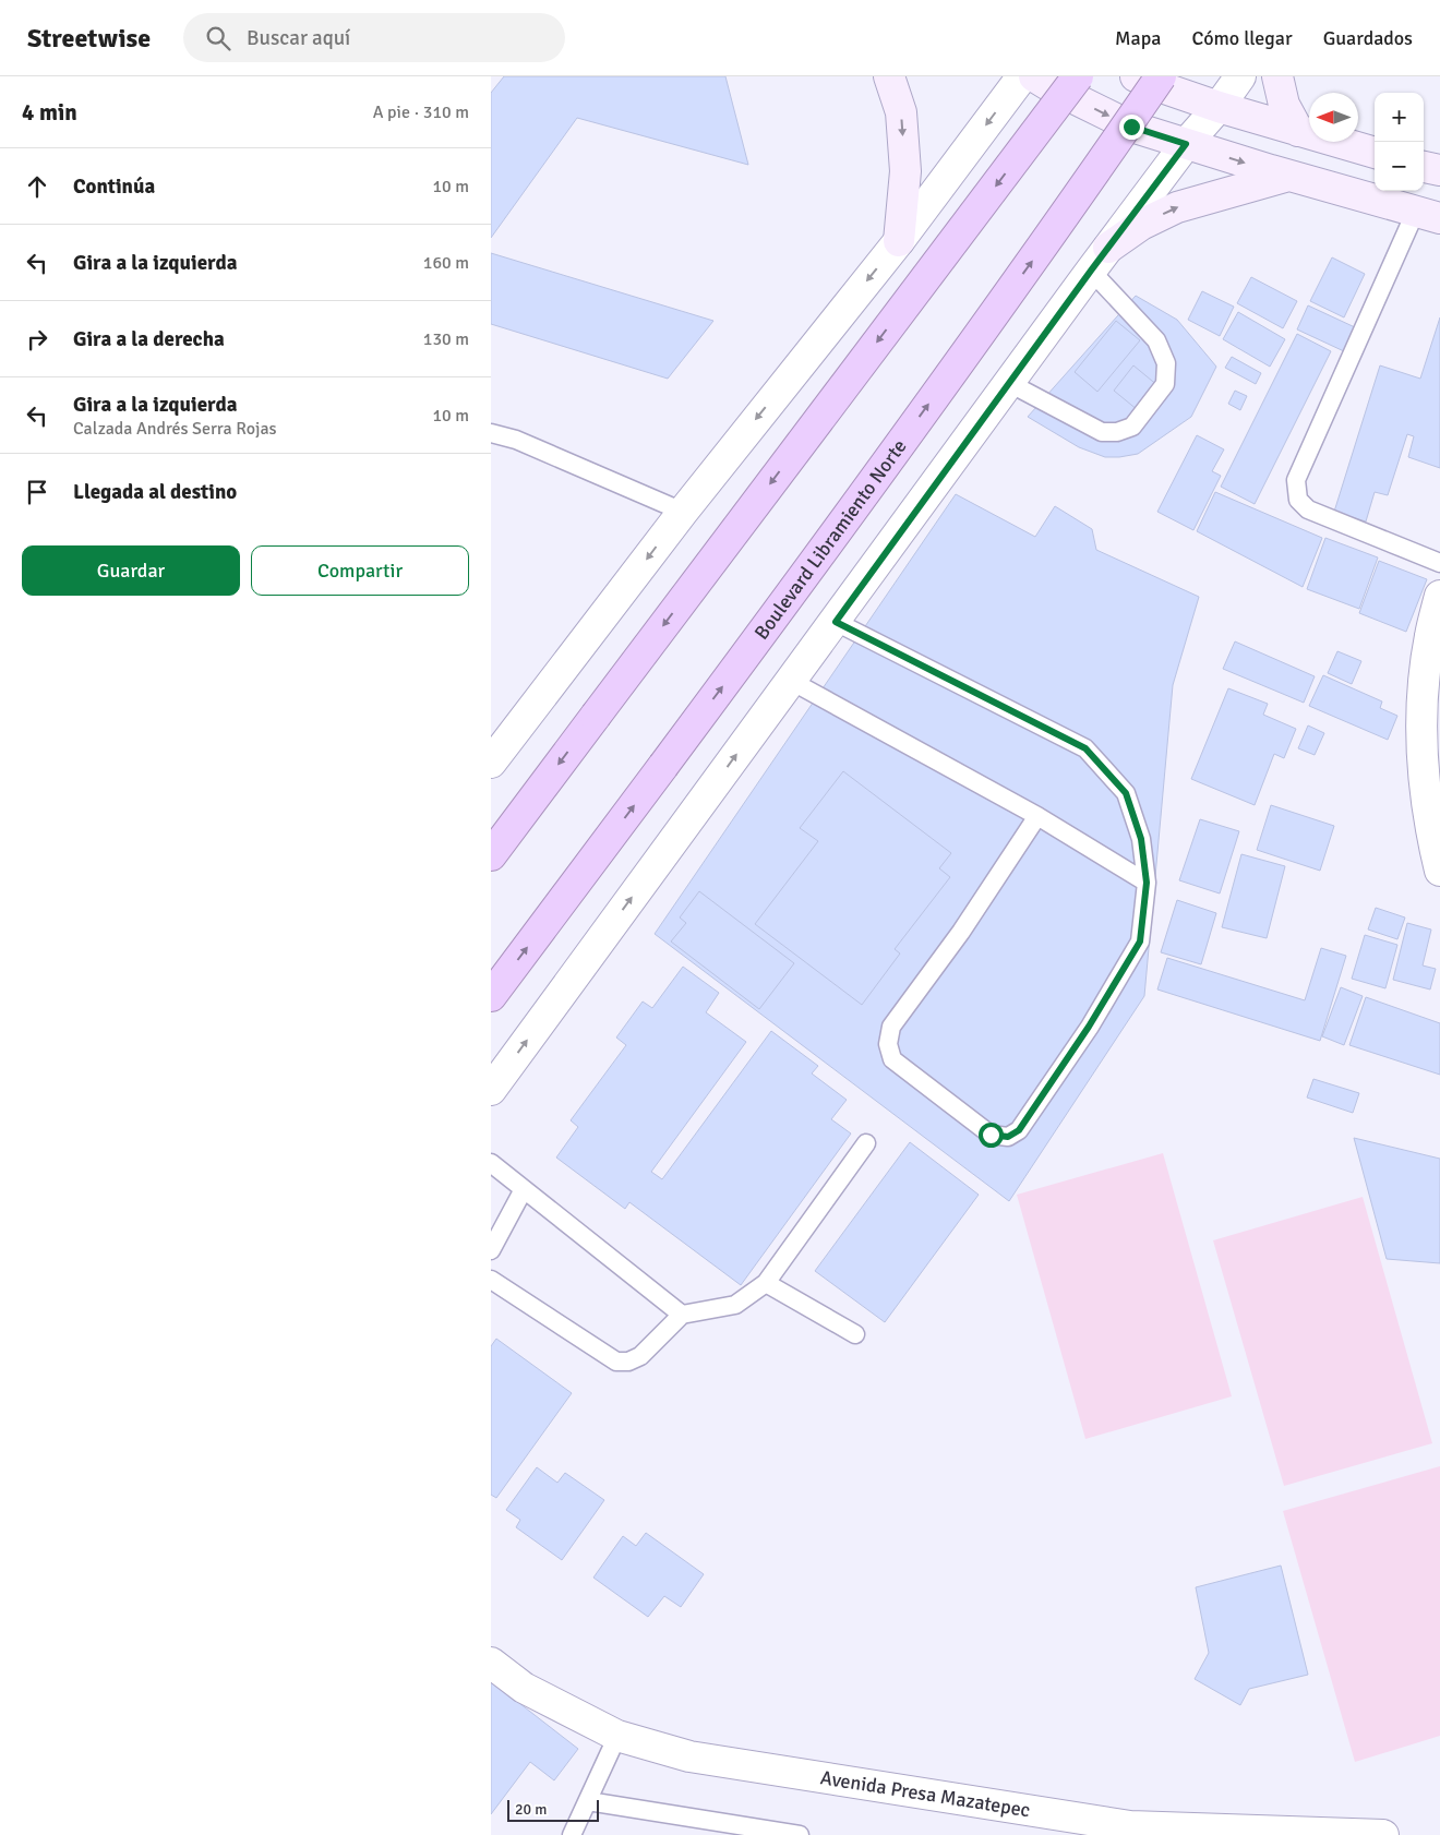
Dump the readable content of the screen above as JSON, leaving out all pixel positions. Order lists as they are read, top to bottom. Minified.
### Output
{"streets":{"highway":["Boulevard Libramiento Norte"],"street":["Avenida Presa Mazatepec"]},"scale_bar":"20 m","north":"left","page":{"header":"Streetwise","search":"Buscar aquí","nav":["Mapa","Cómo llegar","Guardados"],"heading":["4 min","A pie · 310 m"],"map_buttons":["+","−"],"list":[["Continúa","10 m"],["Gira a la izquierda","160 m"],["Gira a la derecha","130 m"],["Gira a la izquierda","Calzada Andrés Serra Rojas","10 m"],"Llegada al destino"],"buttons":["Guardar","Compartir"],"scale":"20 m"}}
